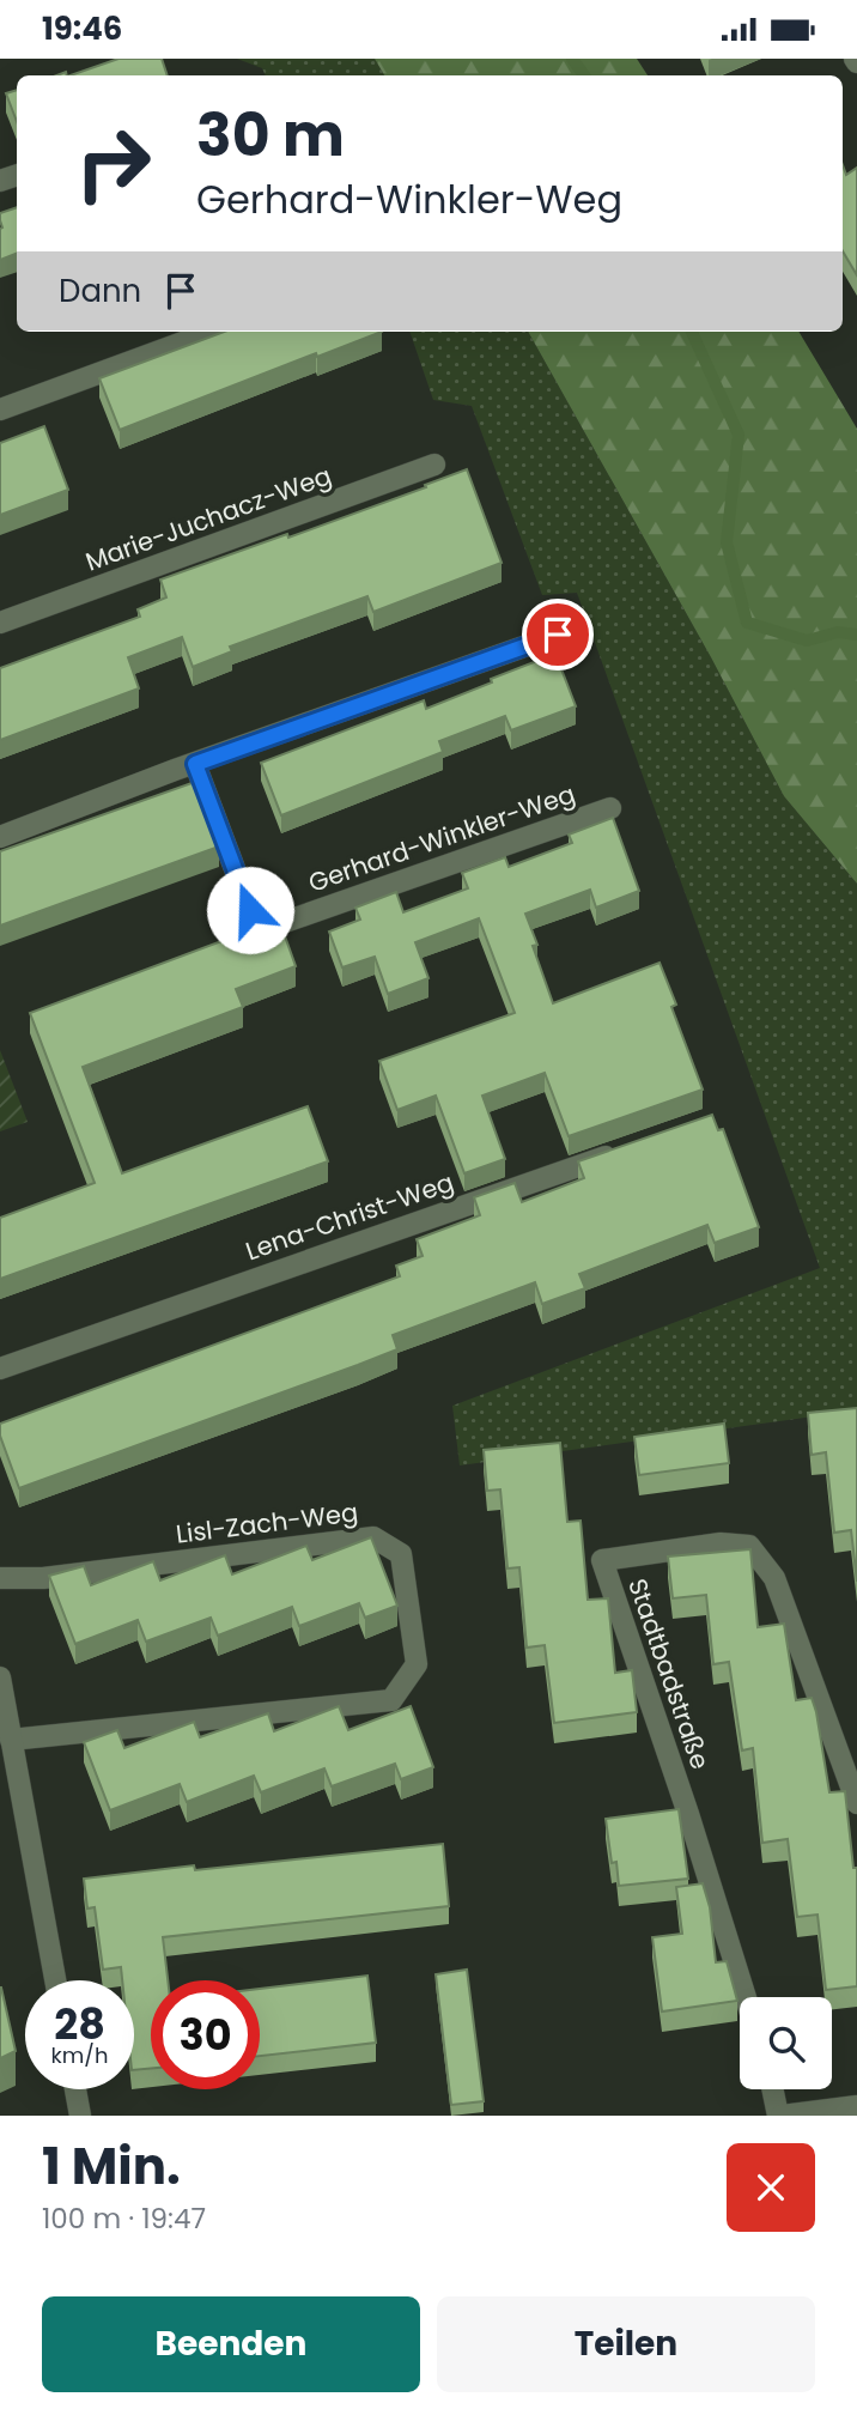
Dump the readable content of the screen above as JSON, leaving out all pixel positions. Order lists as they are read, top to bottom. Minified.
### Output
{"streets":{"street":["Marie-Juchacz-Weg","Gerhard-Winkler-Weg","Lena-Christ-Weg","Lisl-Zach-Weg","Stadtbadstraße"]},"page":{"status":"19:46","turn":["30 m","Gerhard-Winkler-Weg"],"then":"Dann","speed":"28 km/h","limit":"30","heading":["1 Min.","100 m · 19:47"],"buttons":["Beenden","Teilen"]}}
